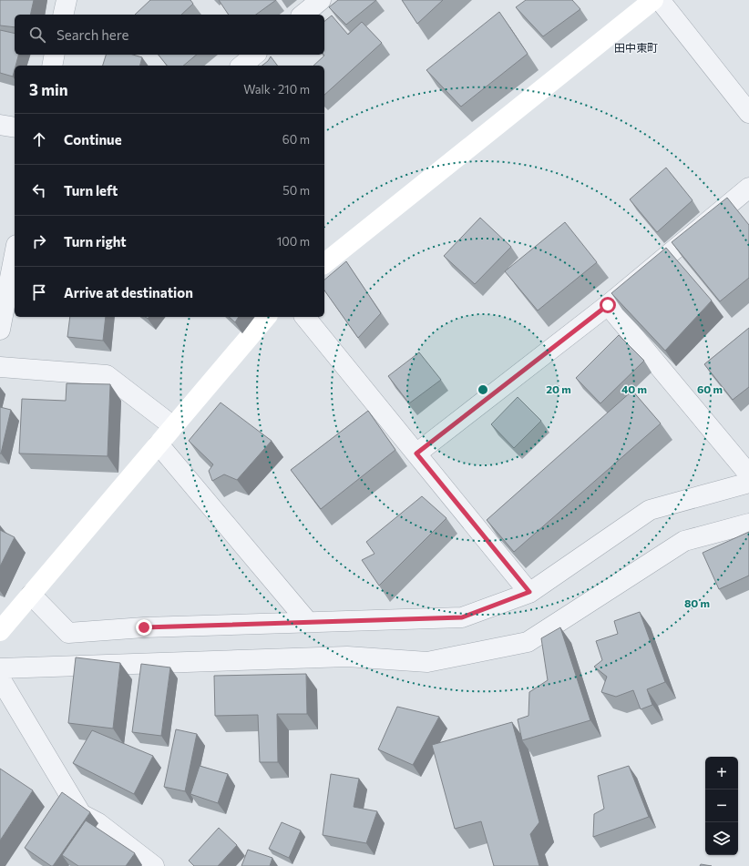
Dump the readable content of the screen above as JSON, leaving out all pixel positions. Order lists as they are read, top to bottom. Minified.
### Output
{"districts":["田中東町"],"page":{"search":"Search here","heading":["3 min","Walk · 210 m"],"list":[["Continue","60 m"],["Turn left","50 m"],["Turn right","100 m"],"Arrive at destination"],"map_buttons":["+","−"]},"rings":["20 m","40 m","60 m","80 m"]}
